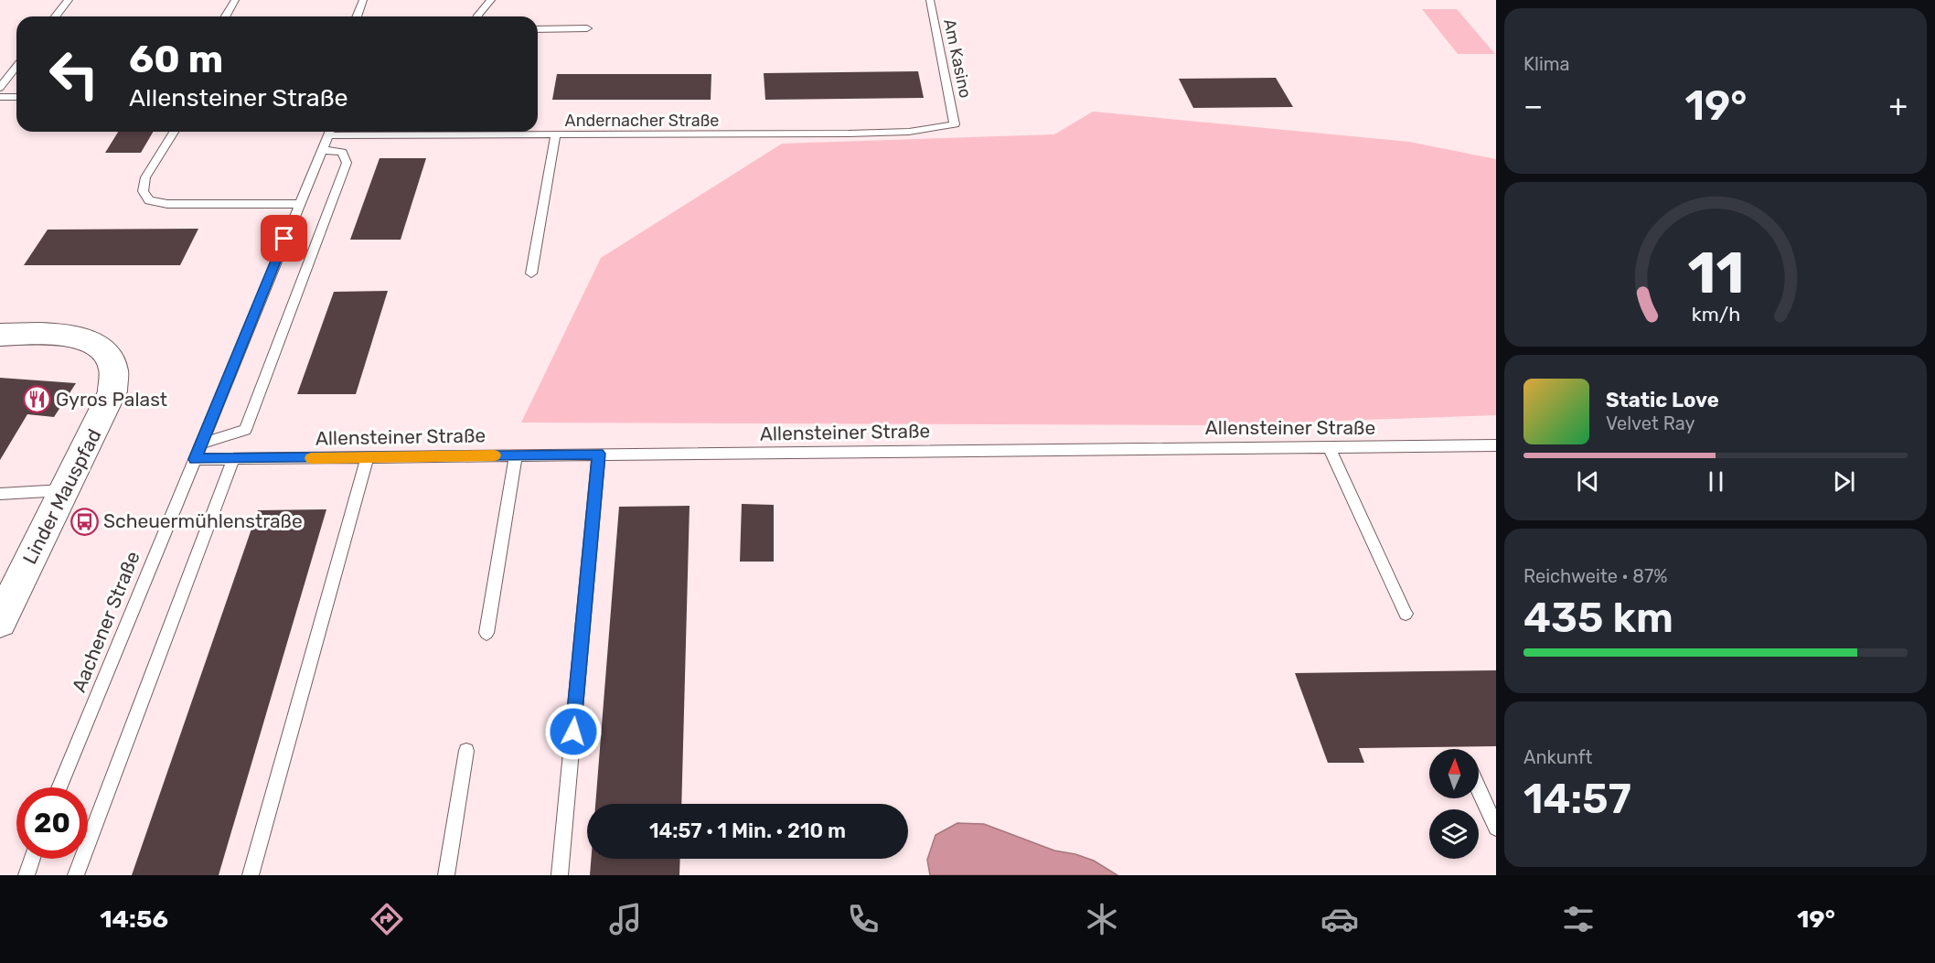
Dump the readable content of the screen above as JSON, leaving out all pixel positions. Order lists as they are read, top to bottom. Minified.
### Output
{"streets":{"street":["Linder Mauspfad"],"lane":["Am Kasino","Andernacher Straße","Allensteiner Straße","Aachener Straße"]},"crossings":[["Am Kasino","Andernacher Straße"],["Allensteiner Straße","Aachener Straße"]],"places":{"restaurant":["Gyros Palast"],"bus stop":["Scheuermühlenstraße"]},"north":"top","page":{"tile":["Klima",["Reichweite · 87%","435 km"],["Ankunft","14:57"]],"turn":["60 m","Allensteiner Straße"],"heat":["−","19°","+"],"song":["Static Love","Velvet Ray"],"limit":"20","trip":"14:57 · 1 Min. · 210 m","tabs":["14:56","19°"],"gauge":["11","km/h"]}}
